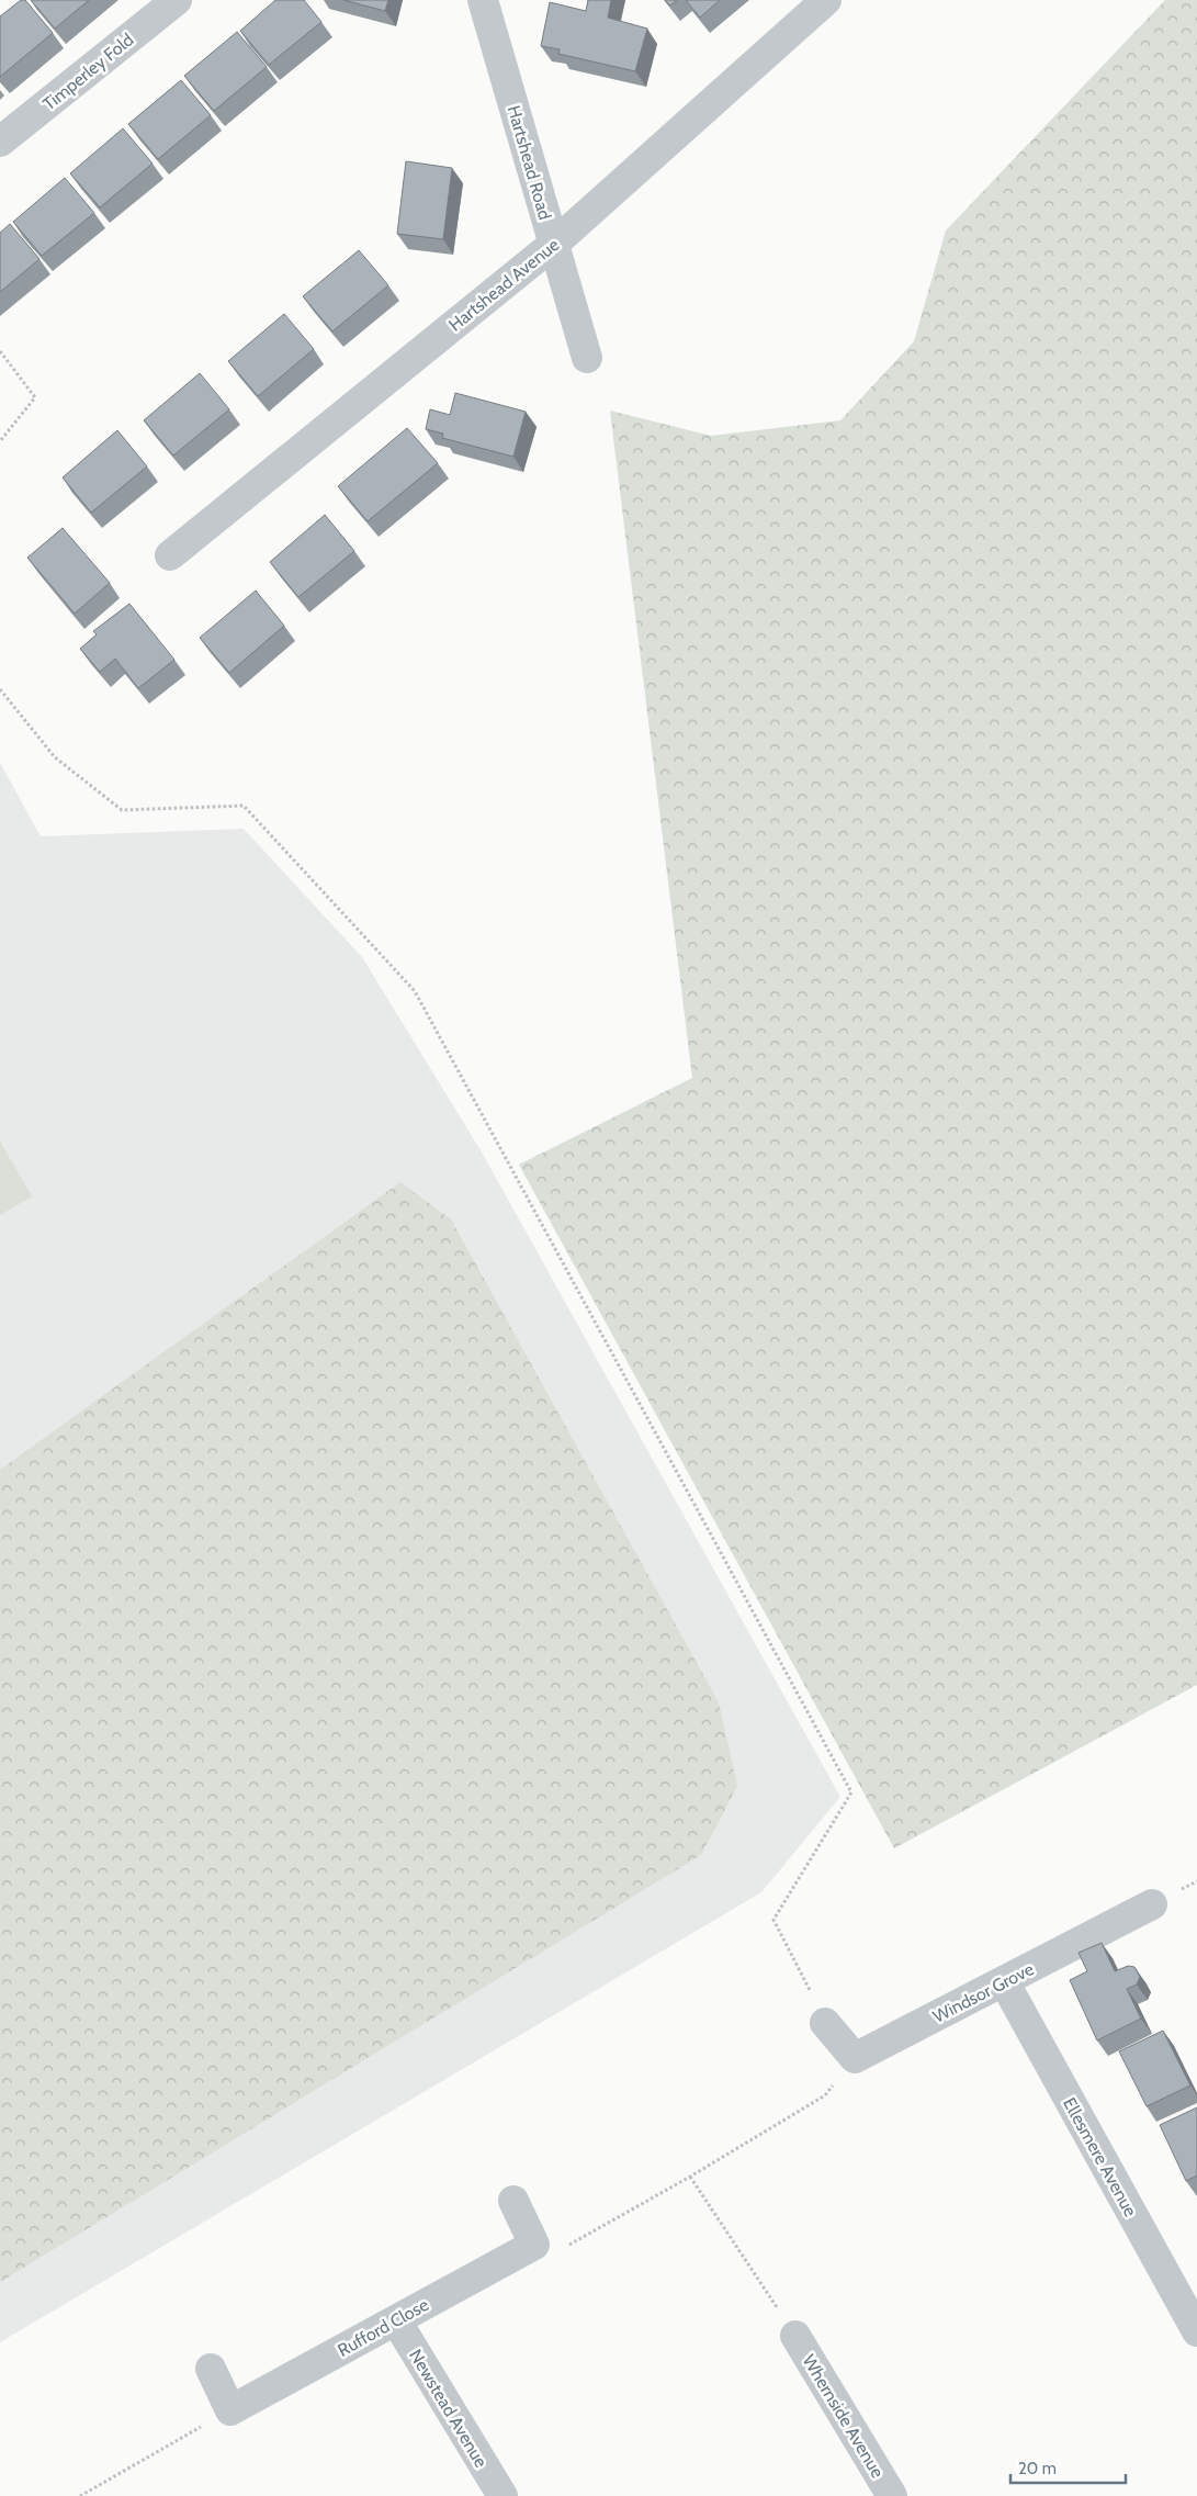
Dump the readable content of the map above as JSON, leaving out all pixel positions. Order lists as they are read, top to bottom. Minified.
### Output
{"streets":{"street":["Timperley Fold","Hartshead Road","Hartshead Avenue","Windsor Grove","Ellesmere Avenue","Rufford Close","Newstead Avenue","Whernside Avenue"]},"crossings":[["Hartshead Road","Hartshead Avenue"],["Windsor Grove","Ellesmere Avenue"],["Rufford Close","Newstead Avenue"]],"scale_bar":"20 m"}
